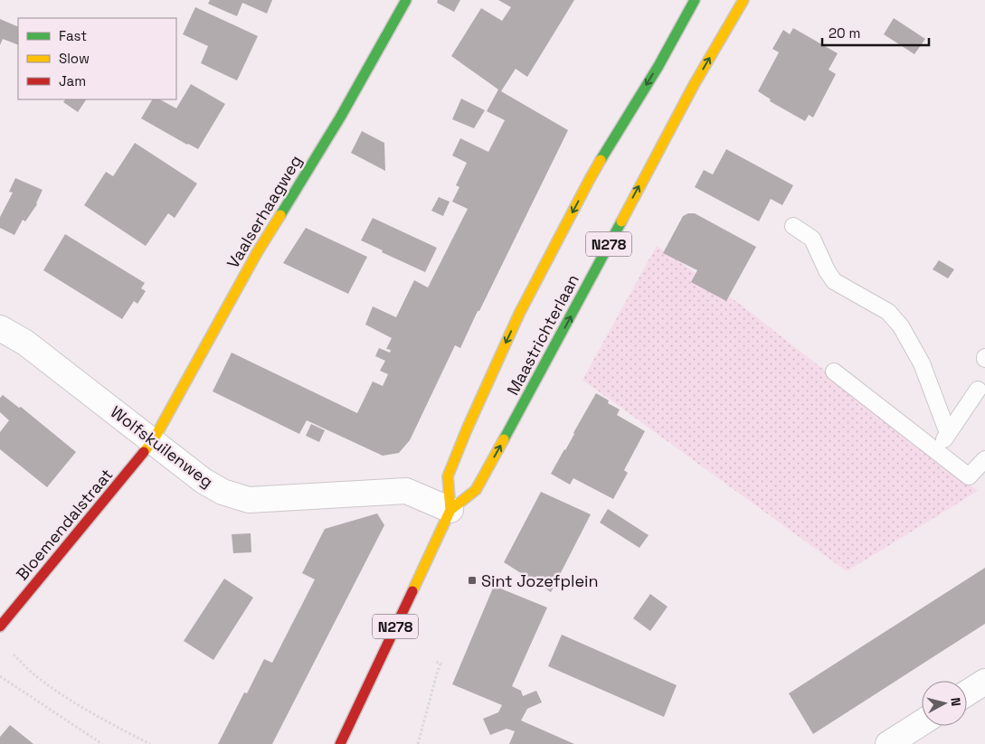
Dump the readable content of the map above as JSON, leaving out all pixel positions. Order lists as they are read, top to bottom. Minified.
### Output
{"streets":{"main road":["Vaalserhaagweg","N278","Maastrichterlaan","Bloemendalstraat"],"street":["Wolfskuilenweg"]},"crossings":[["Vaalserhaagweg","Wolfskuilenweg"],["Vaalserhaagweg","Bloemendalstraat"],["Maastrichterlaan","Wolfskuilenweg"],["Wolfskuilenweg","Bloemendalstraat"]],"places":{"transit":["Sint Jozefplein"]},"legend":["Fast","Slow","Jam"],"scale_bar":"20 m","north":"right"}
